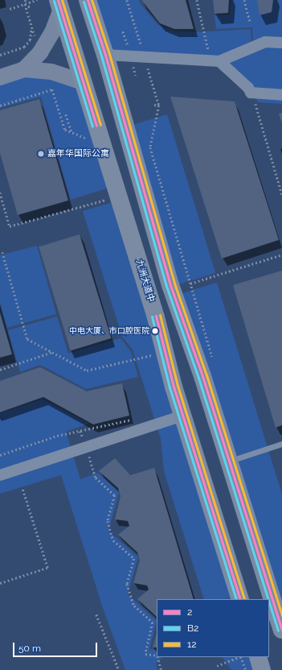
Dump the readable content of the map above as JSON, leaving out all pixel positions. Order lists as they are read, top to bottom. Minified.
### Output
{"streets":{"main road":["九洲大道中"]},"places":["嘉年华国际公寓","中电大厦、市口腔医院"],"lines":["transit line 2","transit line 12","transit line B2"],"legend":["2","B2","12"],"scale_bar":"50 m"}
